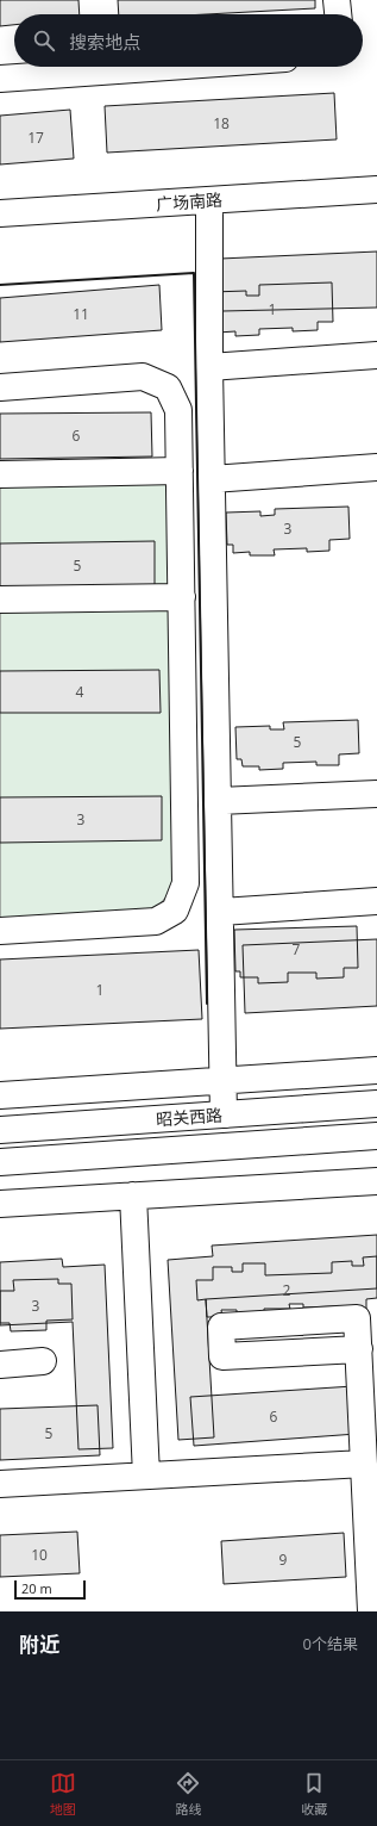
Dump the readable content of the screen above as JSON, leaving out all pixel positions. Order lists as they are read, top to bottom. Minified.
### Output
{"streets":{"street":["广场南路","昭关西路"]},"house_numbers":["18","17","1","11","6","3","5","4","5","3","7","1","2","3","6","5","10","9"],"scale_bar":"20 m","page":{"search":"搜索地点","scale":"20 m","heading":["附近","0个结果"],"nav":["地图","路线","收藏"]}}
